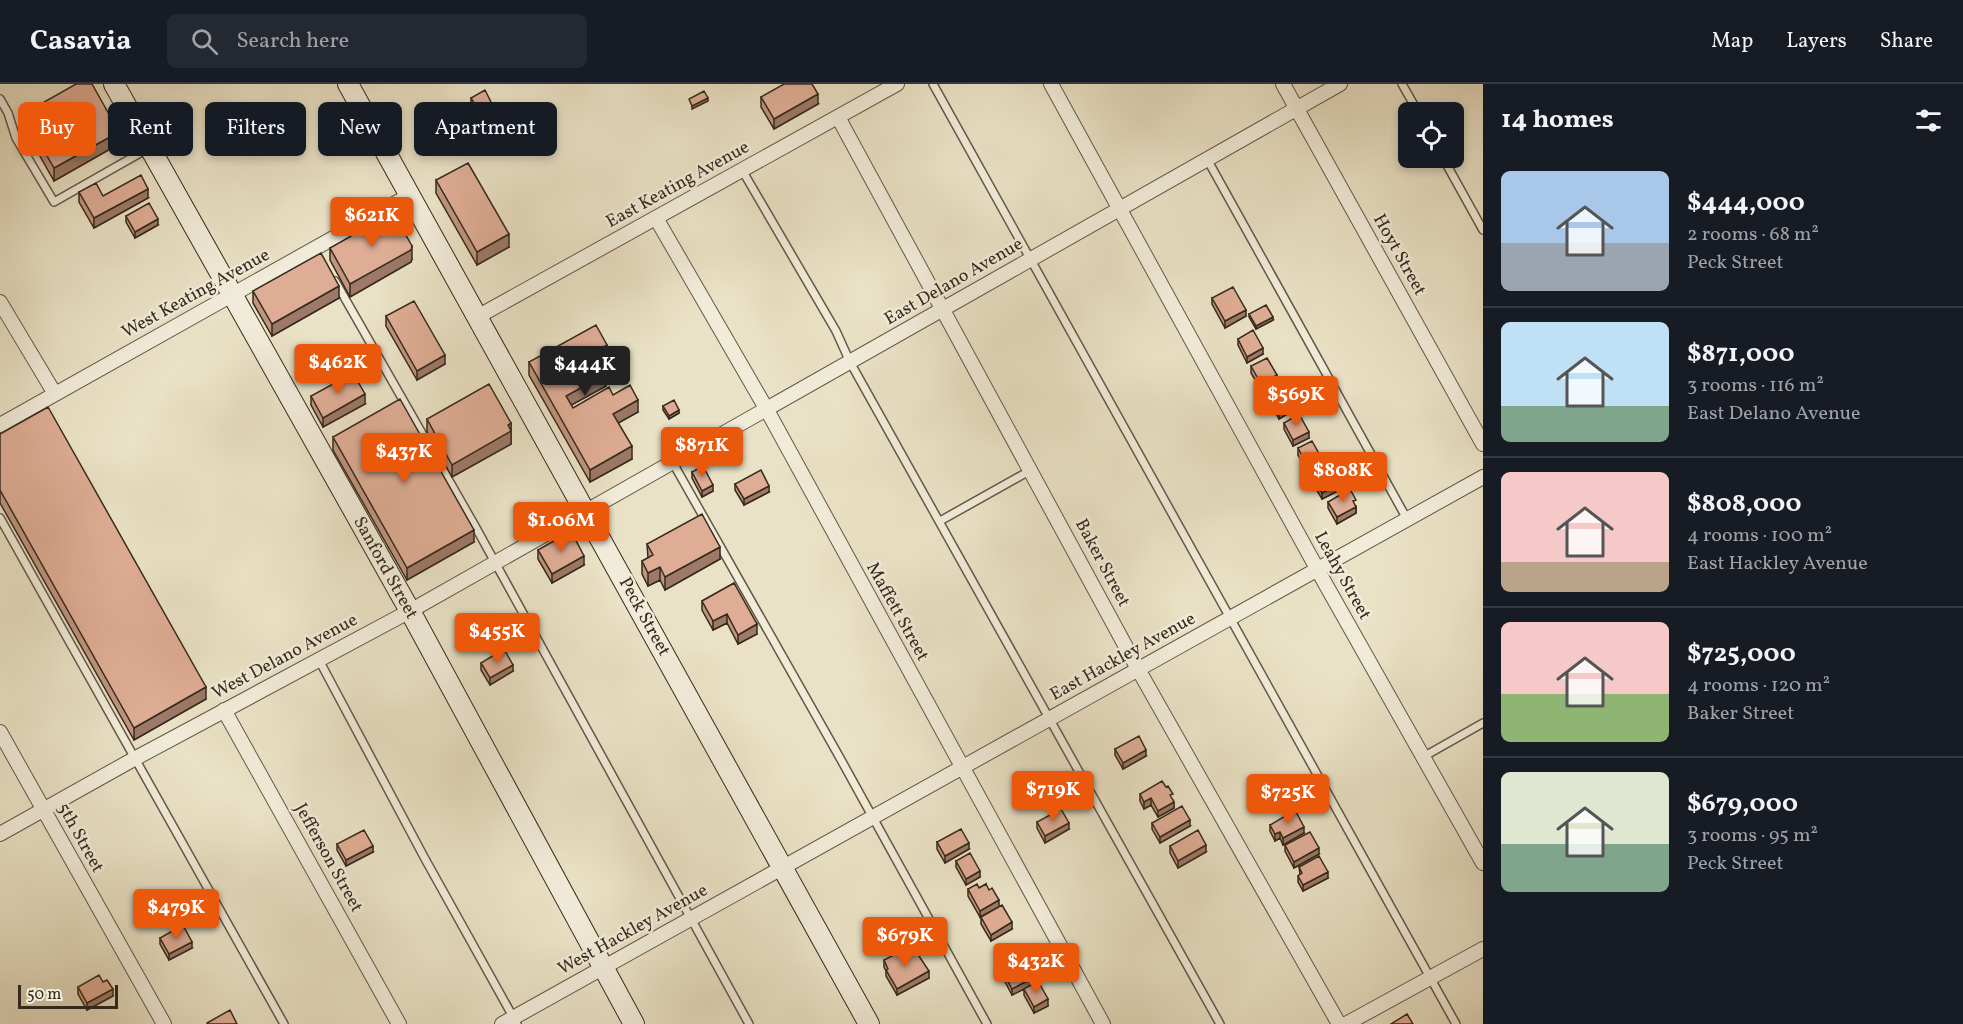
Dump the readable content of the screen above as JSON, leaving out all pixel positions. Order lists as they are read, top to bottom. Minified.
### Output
{"streets":{"street":["East Keating Avenue","Hoyt Street","East Delano Avenue","West Keating Avenue","Baker Street","Sanford Street","Leahy Street","Maffett Street","Peck Street","West Delano Avenue","East Hackley Avenue","5th Street","Jefferson Street","West Hackley Avenue"]},"crossings":[["East Keating Avenue","Baker Street"],["East Keating Avenue","Maffett Street"],["East Keating Avenue","Peck Street"],["Hoyt Street","East Delano Avenue"],["East Delano Avenue","Baker Street"],["East Delano Avenue","Leahy Street"],["East Delano Avenue","Maffett Street"],["East Delano Avenue","Peck Street"],["East Delano Avenue","West Delano Avenue"],["West Keating Avenue","Sanford Street"],["West Keating Avenue","Peck Street"],["Baker Street","East Hackley Avenue"],["Sanford Street","West Delano Avenue"],["Sanford Street","West Hackley Avenue"],["Leahy Street","East Hackley Avenue"],["Maffett Street","East Hackley Avenue"],["Peck Street","West Delano Avenue"],["Peck Street","East Hackley Avenue"],["Peck Street","West Hackley Avenue"],["West Delano Avenue","5th Street"],["West Delano Avenue","Jefferson Street"],["East Hackley Avenue","West Hackley Avenue"]],"scale_bar":"50 m","page":{"header":"Casavia","search":"Search here","nav":["Map","Layers","Share"],"heading":"14 homes","chip":["Buy","Rent","Filters","New","Apartment"],"list":[{"name":"$444,000","note":"2 rooms · 68 m² · Peck Street"},{"name":"$871,000","note":"3 rooms · 116 m² · East Delano Avenue"},{"name":"$808,000","note":"4 rooms · 100 m² · East Hackley Avenue"},{"name":"$725,000","note":"4 rooms · 120 m² · Baker Street"},{"name":"$679,000","note":"3 rooms · 95 m² · Peck Street"}],"price":["$621K","$462K","$444K","$569K","$871K","$437K","$808K","$1.06M","$455K","$719K","$725K","$479K","$679K","$432K"],"scale":"50 m"}}
